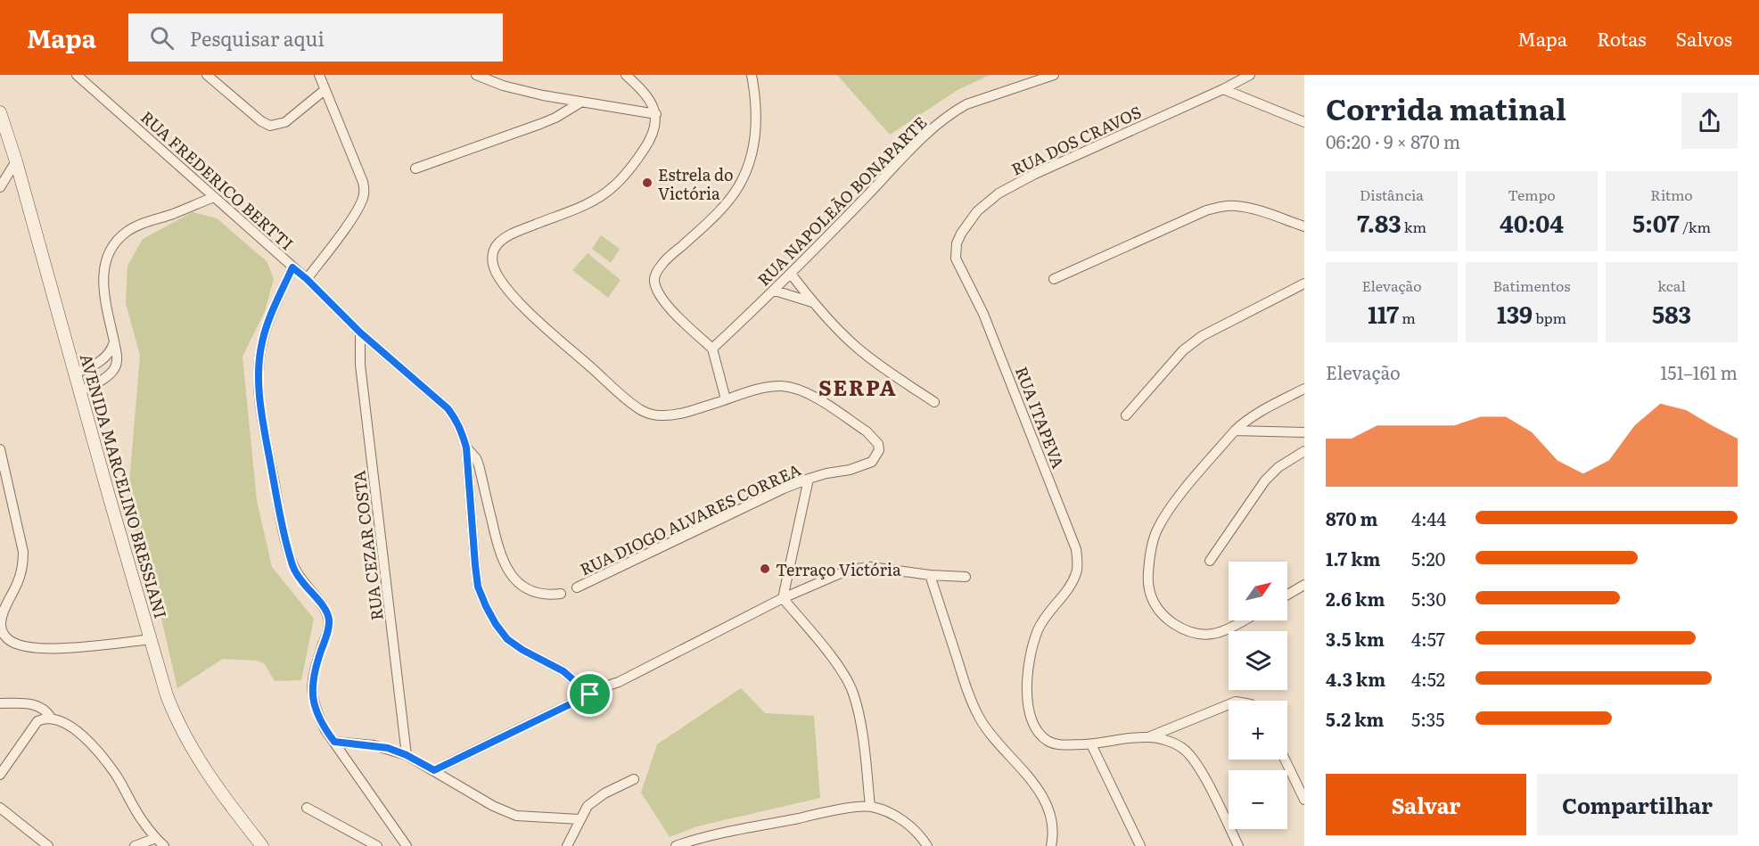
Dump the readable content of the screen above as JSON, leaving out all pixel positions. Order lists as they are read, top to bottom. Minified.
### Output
{"streets":{"street":["RUA DOS CRAVOS","RUA FREDERICO BERTTI","RUA NAPOLEÃO BONAPARTE","RUA ITAPEVA","AVENIDA MARCELINO BRESSIANI","RUA DIOGO ALVARES CORREA","RUA CEZAR COSTA"]},"crossings":[["RUA DOS CRAVOS","RUA ITAPEVA"],["RUA FREDERICO BERTTI","RUA CEZAR COSTA"]],"districts":["SERPA"],"places":["Estrela do Victória","Terraço Victória"],"north":"top right","page":{"header":"Mapa","search":"Pesquisar aqui","nav":["Mapa","Rotas","Salvos"],"heading":["Corrida matinal","06:20 · 9 × 870 m"],"stats":[["Distância","7.83 km"],["Tempo","40:04"],["Ritmo","5:07 /km"],["Elevação","117 m"],["Batimentos","139 bpm"],["kcal","583"]],"chart":["Elevação","151–161 m"],"list":[{"name":"870 m","note":"4:44"},{"name":"1.7 km","note":"5:20"},{"name":"2.6 km","note":"5:30"},{"name":"3.5 km","note":"4:57"},{"name":"4.3 km","note":"4:52"},{"name":"5.2 km","note":"5:35"}],"map_buttons":["+","−"],"buttons":["Salvar","Compartilhar"]}}
